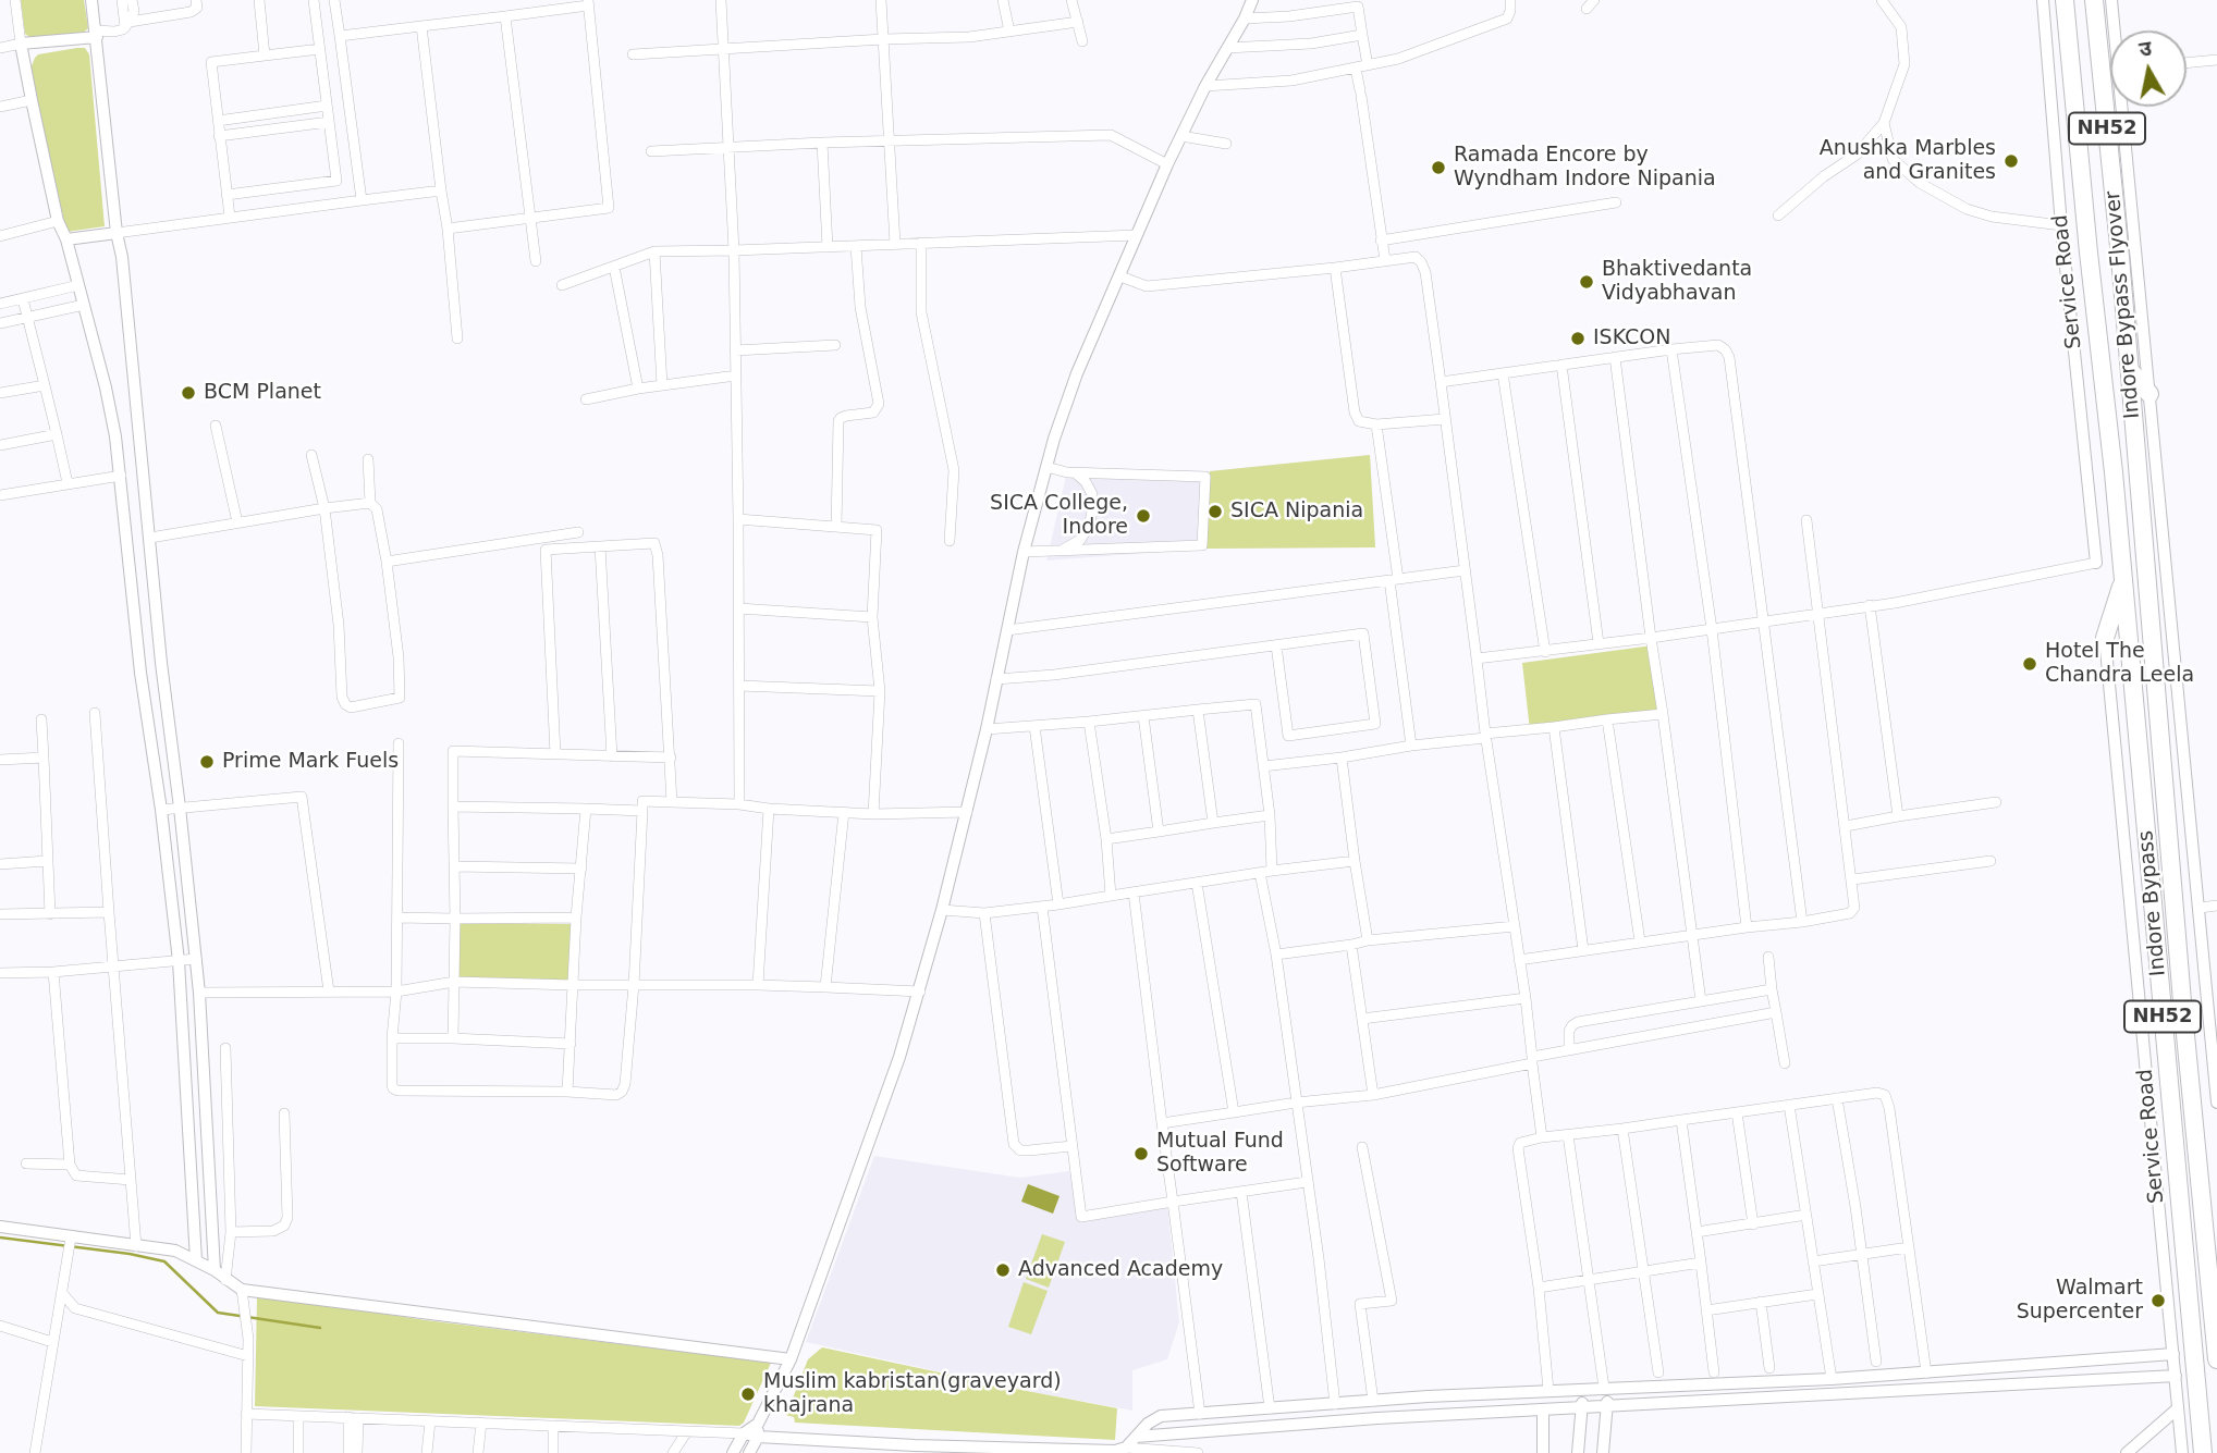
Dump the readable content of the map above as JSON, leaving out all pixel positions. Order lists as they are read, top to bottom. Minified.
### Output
{"streets":{"highway":["NH52","Indore Bypass Flyover","Indore Bypass"],"street":["Service Road"]},"crossings":[["Indore Bypass Flyover","Indore Bypass"]],"places":["Anushka Marbles and Granites","Ramada Encore by Wyndham Indore Nipania","Bhaktivedanta Vidyabhavan","ISKCON","BCM Planet","SICA Nipania","SICA College, Indore","Hotel The Chandra Leela","Prime Mark Fuels","Mutual Fund Software","Advanced Academy","Walmart Supercenter","Muslim kabristan(graveyard) khajrana"],"north":"top"}
